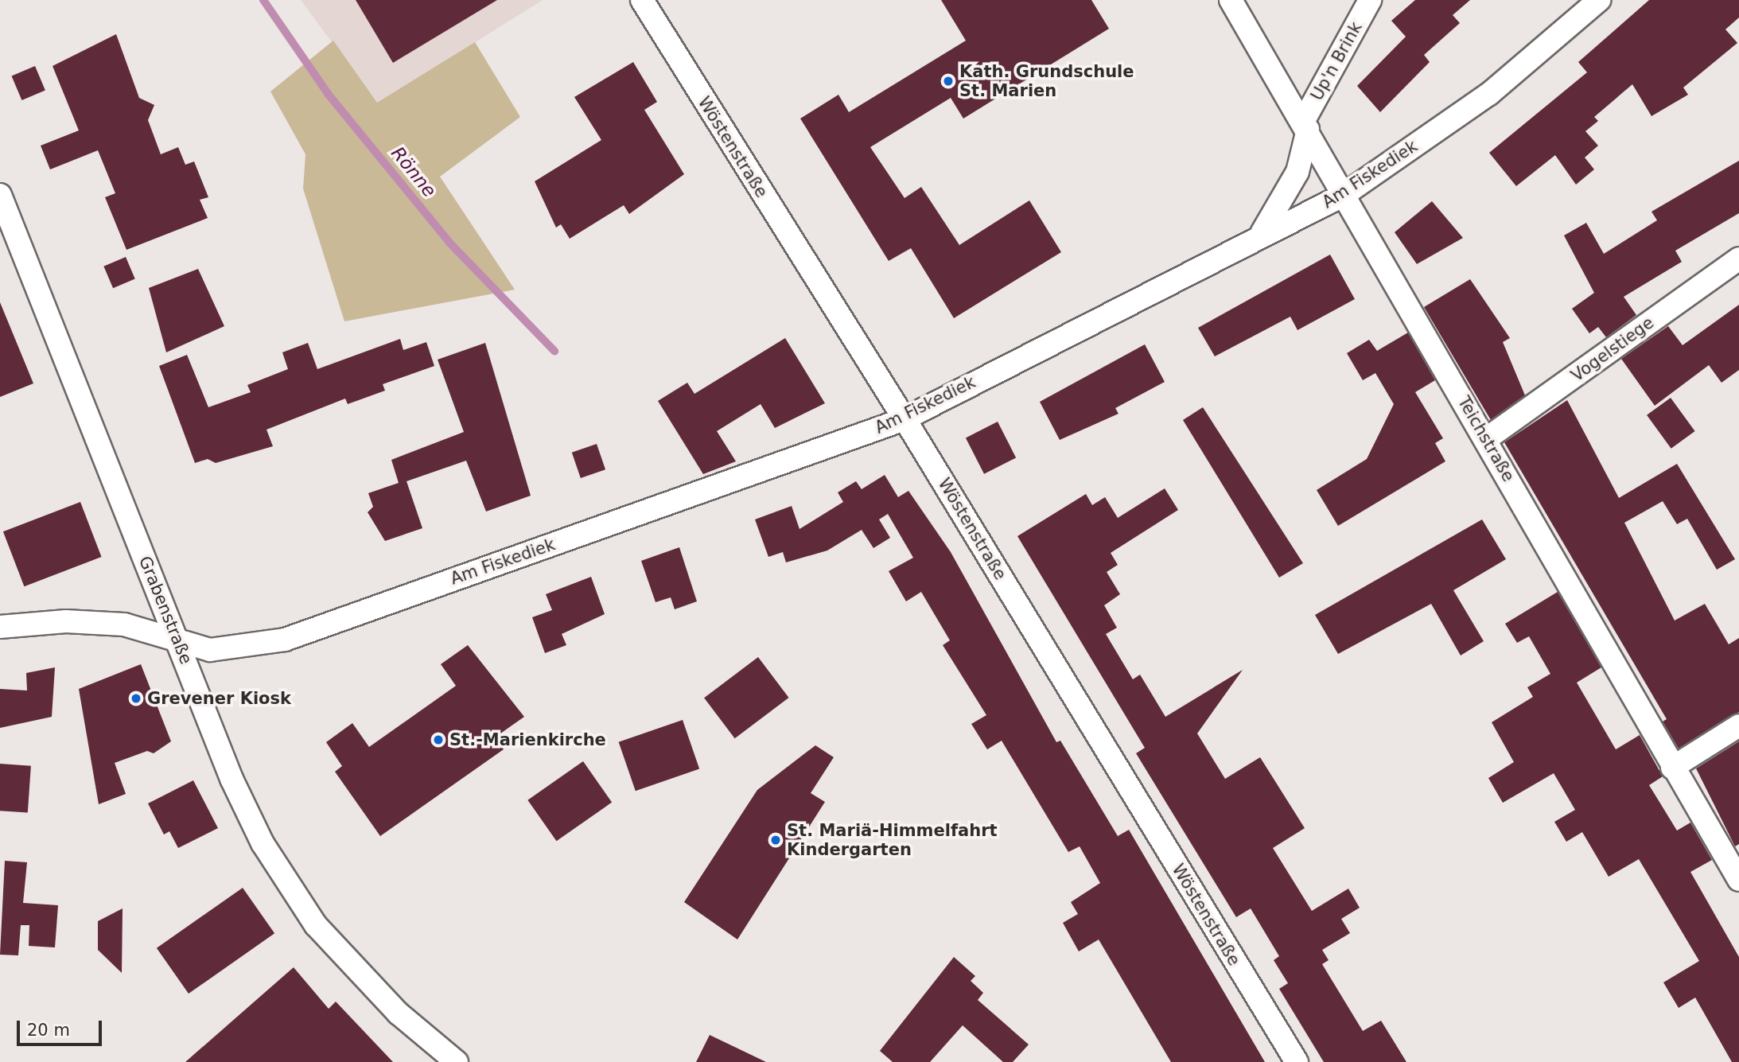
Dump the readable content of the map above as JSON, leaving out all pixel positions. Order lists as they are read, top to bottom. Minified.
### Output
{"streets":{"street":["Up'n Brink","Wöstenstraße","Am Fiskediek","Vogelstiege","Teichstraße","Grabenstraße"]},"crossings":[["Up'n Brink","Am Fiskediek"],["Up'n Brink","Teichstraße"],["Wöstenstraße","Am Fiskediek"],["Am Fiskediek","Teichstraße"],["Am Fiskediek","Grabenstraße"],["Vogelstiege","Teichstraße"]],"water":["Rönne"],"places":["Kath. Grundschule St. Marien","Grevener Kiosk","St.-Marienkirche","St. Mariä-Himmelfahrt Kindergarten"],"scale_bar":"20 m"}
